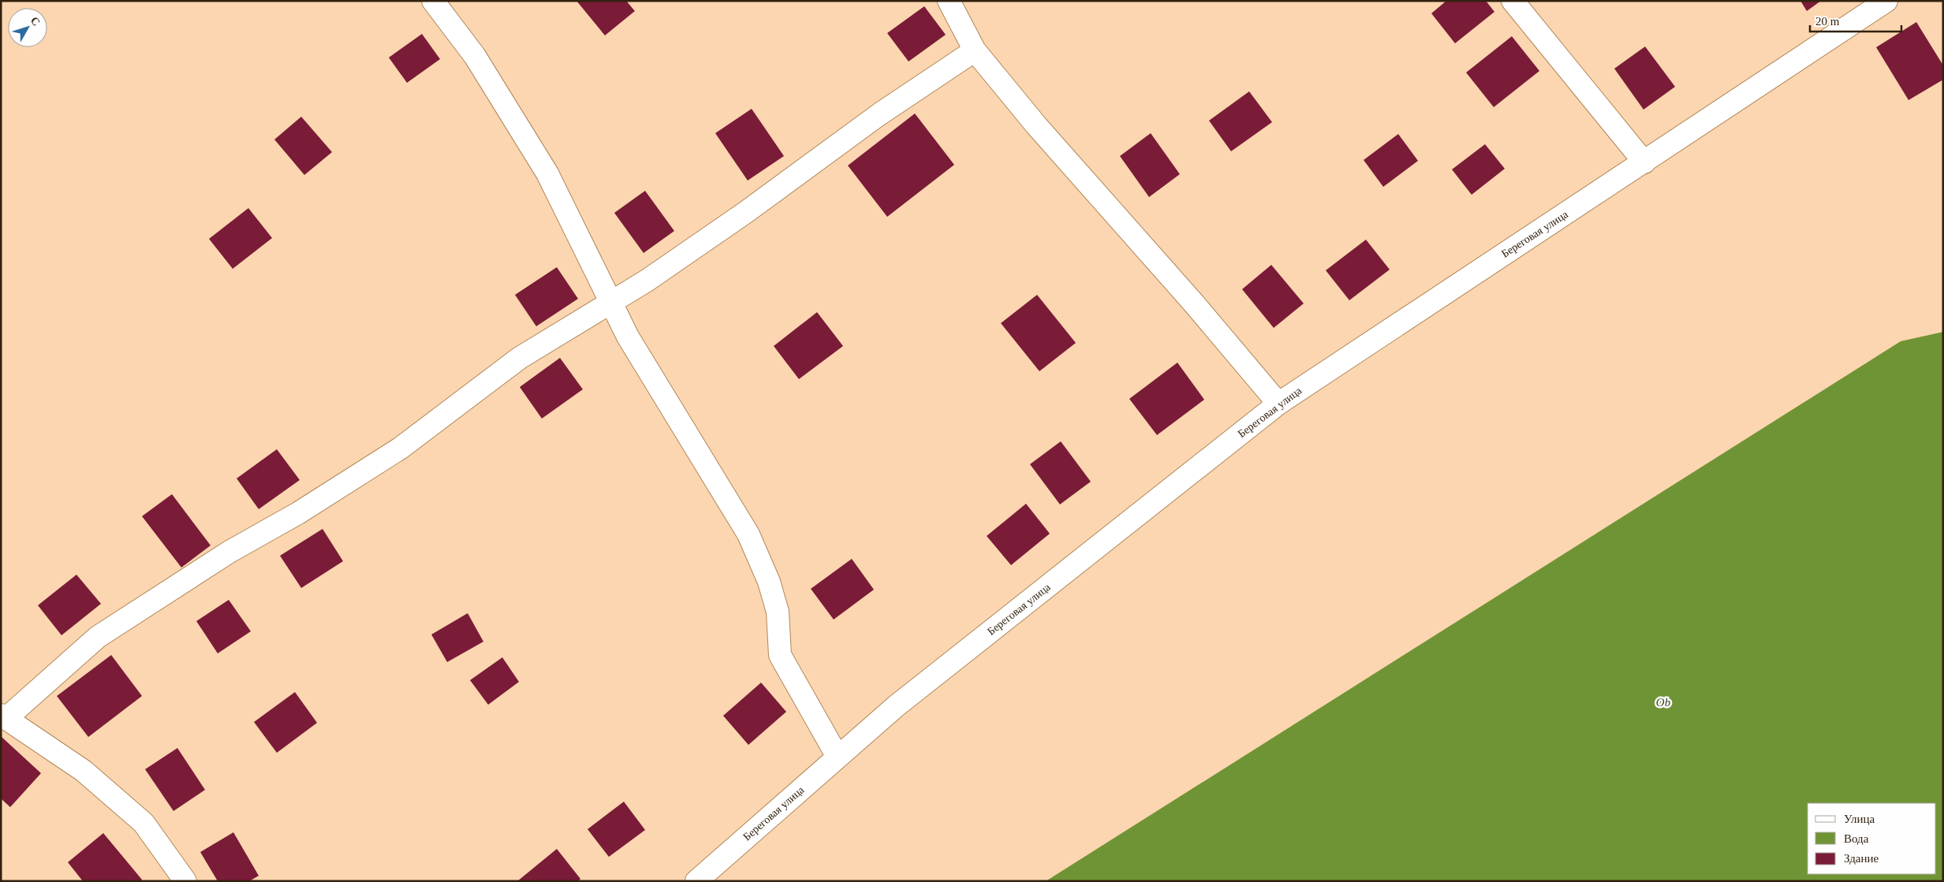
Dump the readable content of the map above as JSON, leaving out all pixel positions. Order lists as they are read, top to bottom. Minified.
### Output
{"streets":{"street":["Береговая улица"]},"water":["Ob"],"legend":["Улица","Вода","Здание"],"scale_bar":"20 m","north":"top right"}
